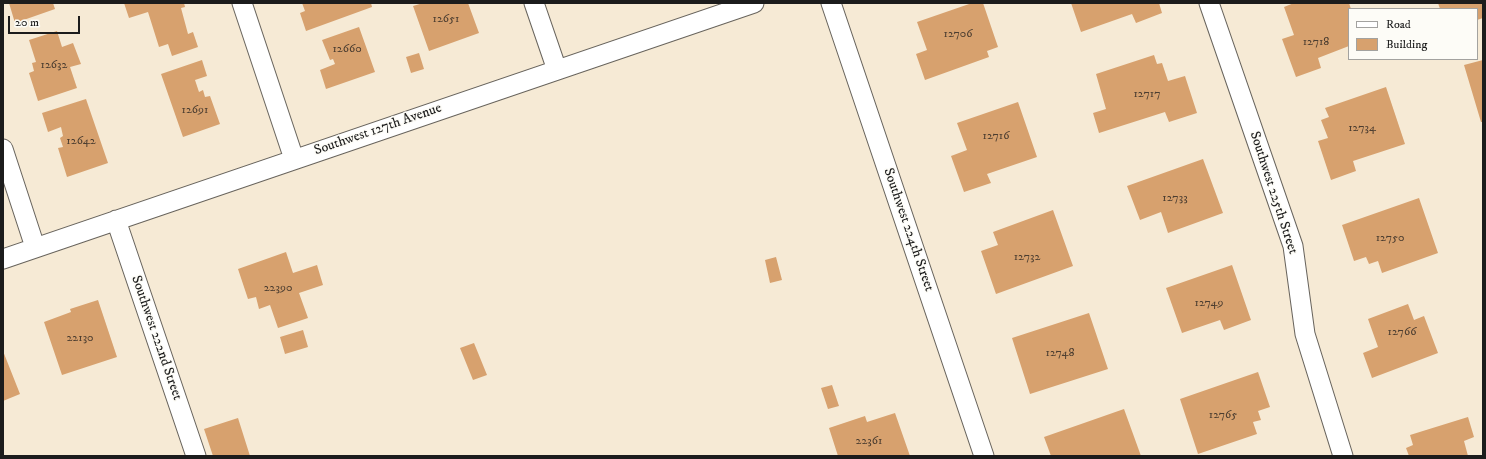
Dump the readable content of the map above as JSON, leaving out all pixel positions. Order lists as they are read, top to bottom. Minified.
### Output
{"streets":{"street":["Southwest 127th Avenue","Southwest 225th Street","Southwest 224th Street","Southwest 222nd Street"]},"crossings":[["Southwest 127th Avenue","Southwest 222nd Street"]],"house_numbers":["12651","12706","12718","12660","12632","12717","12691","12734","12716","12642","12733","12750","12732","22390","12749","12766","22130","12748","12765","22361"],"legend":["Road","Building"],"scale_bar":"20 m"}
